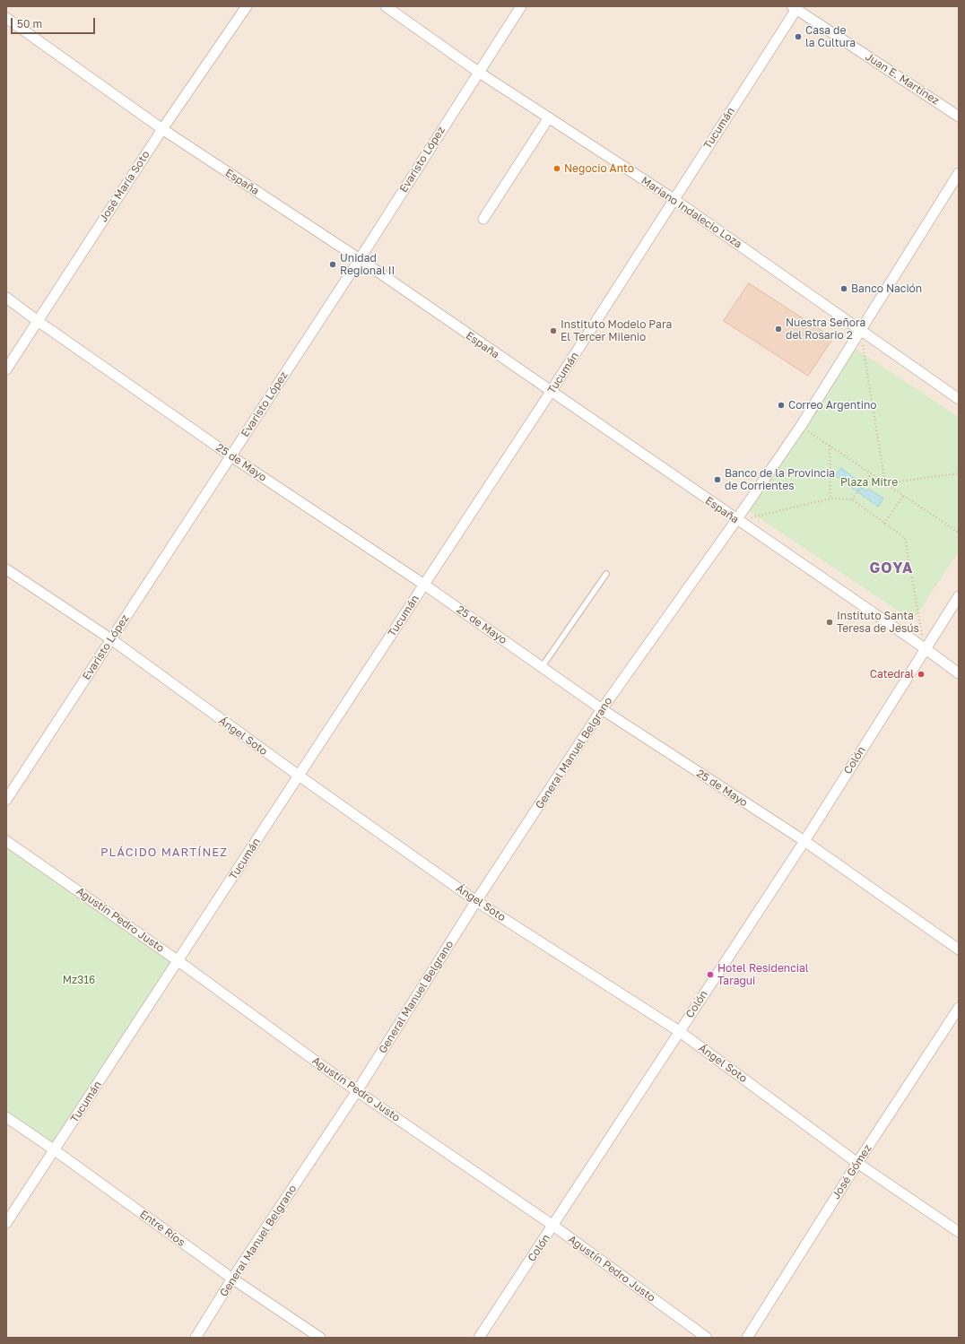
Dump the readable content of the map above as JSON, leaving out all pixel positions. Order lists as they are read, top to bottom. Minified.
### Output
{"streets":{"street":["Juan E. Martínez","Tucumán","Evaristo López","España","José María Soto","Mariano Indalecio Loza","25 de Mayo","Ángel Soto","General Manuel Belgrano","Colón","Agustín Pedro Justo","José Gómez","Entre Ríos"]},"crossings":[["Juan E. Martínez","Tucumán"],["Tucumán","España"],["Tucumán","Mariano Indalecio Loza"],["Tucumán","25 de Mayo"],["Tucumán","Ángel Soto"],["Tucumán","Agustín Pedro Justo"],["Tucumán","Entre Ríos"],["Evaristo López","España"],["Evaristo López","Mariano Indalecio Loza"],["Evaristo López","25 de Mayo"],["Evaristo López","Ángel Soto"],["España","José María Soto"],["España","General Manuel Belgrano"],["España","Colón"],["José María Soto","25 de Mayo"],["Mariano Indalecio Loza","General Manuel Belgrano"],["25 de Mayo","General Manuel Belgrano"],["25 de Mayo","Colón"],["Ángel Soto","General Manuel Belgrano"],["Ángel Soto","Colón"],["Ángel Soto","José Gómez"],["General Manuel Belgrano","Agustín Pedro Justo"],["General Manuel Belgrano","Entre Ríos"],["Colón","Agustín Pedro Justo"]],"districts":["GOYA","PLÁCIDO MARTÍNEZ"],"parks":["Plaza Mitre","Mz316"],"places":["Casa de la Cultura","Negocio Anto","Unidad Regional II","Banco Nación","Nuestra Señora del Rosario 2","Instituto Modelo Para El Tercer Milenio","Correo Argentino","Banco de la Provincia de Corrientes","Instituto Santa Teresa de Jesús","Catedral","Hotel Residencial Taragui"],"scale_bar":"50 m"}
